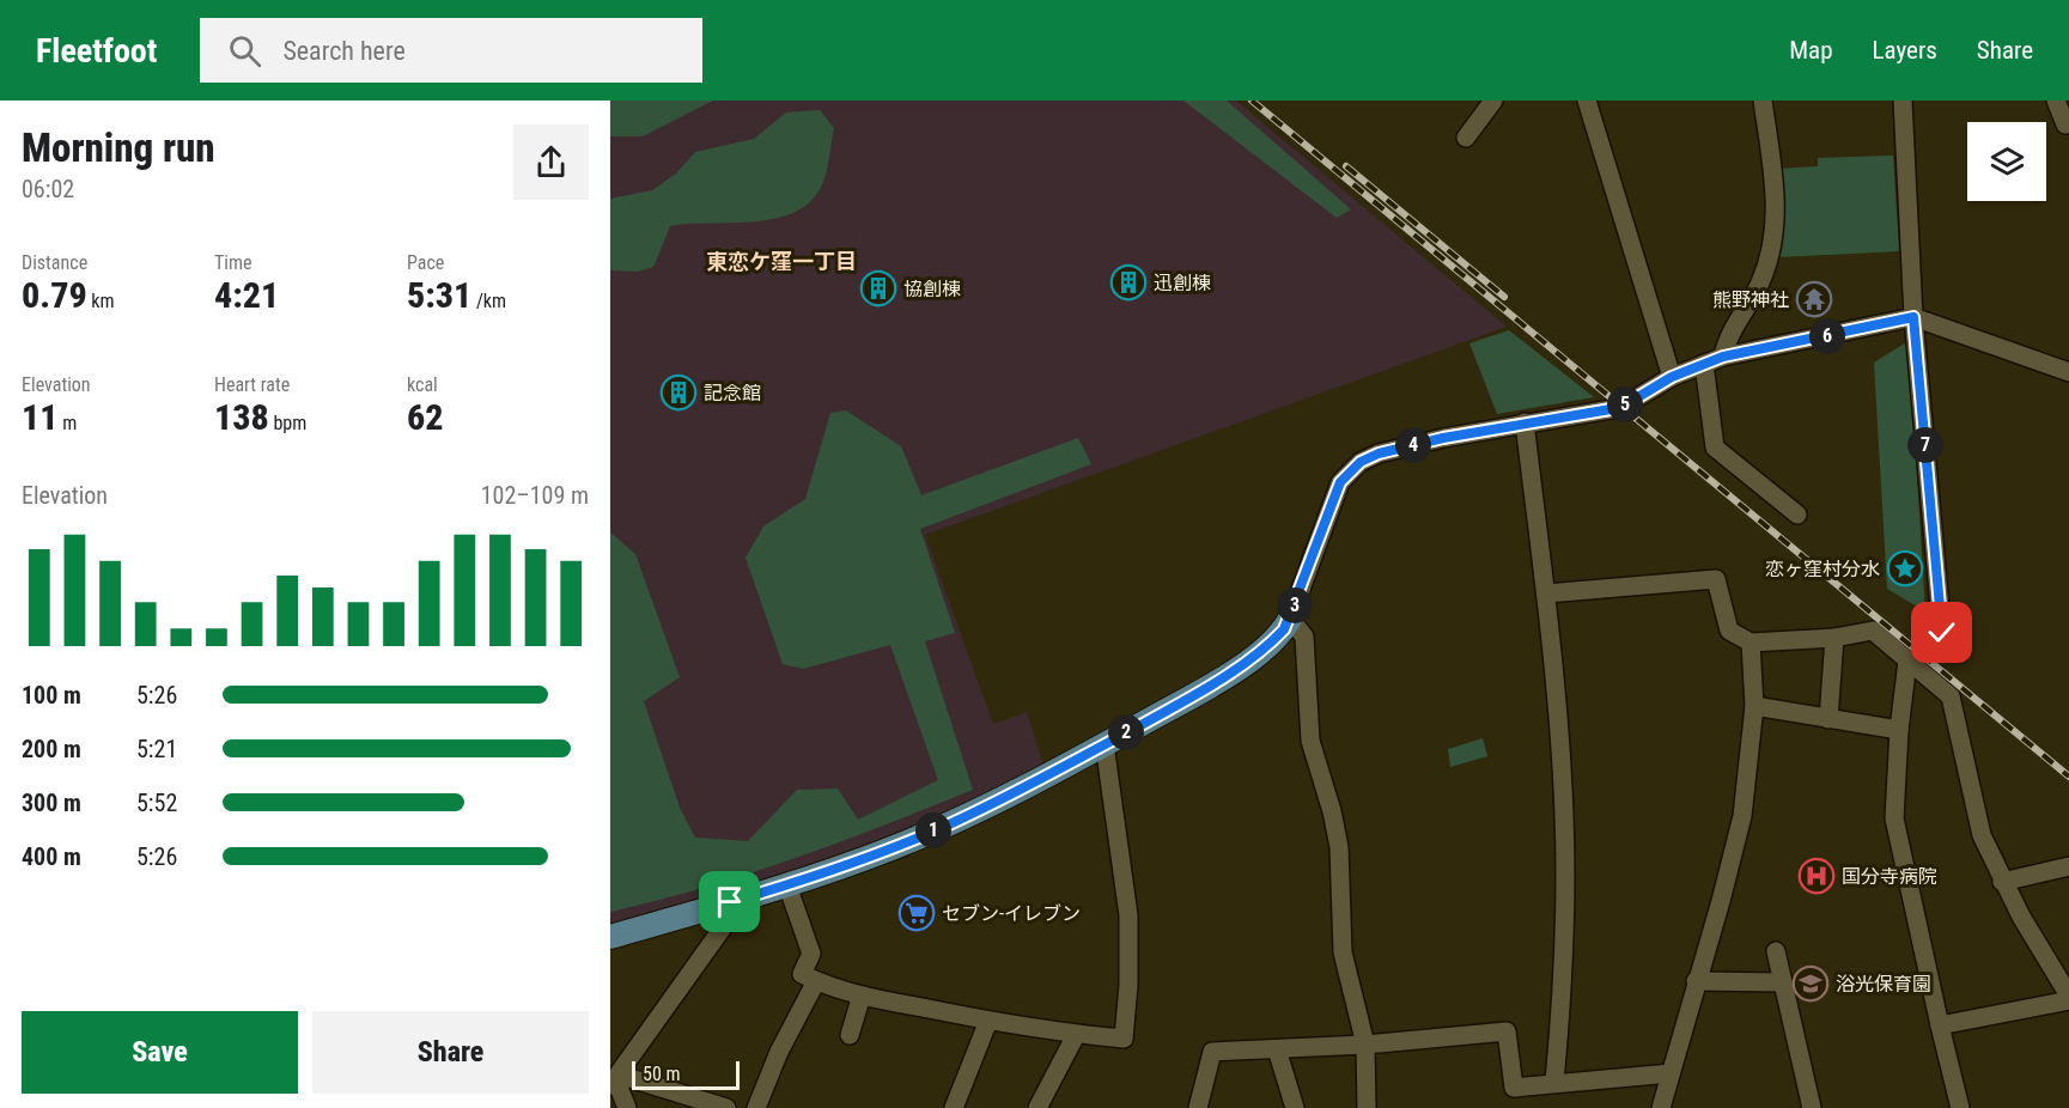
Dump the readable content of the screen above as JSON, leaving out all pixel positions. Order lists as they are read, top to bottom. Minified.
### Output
{"districts":["東恋ケ窪一丁目"],"places":{"building":["迅創棟","協創棟","記念館"],"temple":["熊野神社"],"place":["恋ヶ窪村分水"],"hospital":["国分寺病院"],"supermarket":["セブン-イレブン"],"school or university":["浴光保育園"]},"scale_bar":"50 m","page":{"header":"Fleetfoot","search":"Search here","nav":["Map","Layers","Share"],"heading":["Morning run","06:02"],"stats":[["Distance","0.79 km"],["Time","4:21"],["Pace","5:31 /km"],["Elevation","11 m"],["Heart rate","138 bpm"],["kcal","62"]],"pins":["6","5","4","7","3","2","1"],"chart":["Elevation","102–109 m"],"list":[{"name":"100 m","note":"5:26"},{"name":"200 m","note":"5:21"},{"name":"300 m","note":"5:52"},{"name":"400 m","note":"5:26"}],"buttons":["Save","Share"],"scale":"50 m"}}
